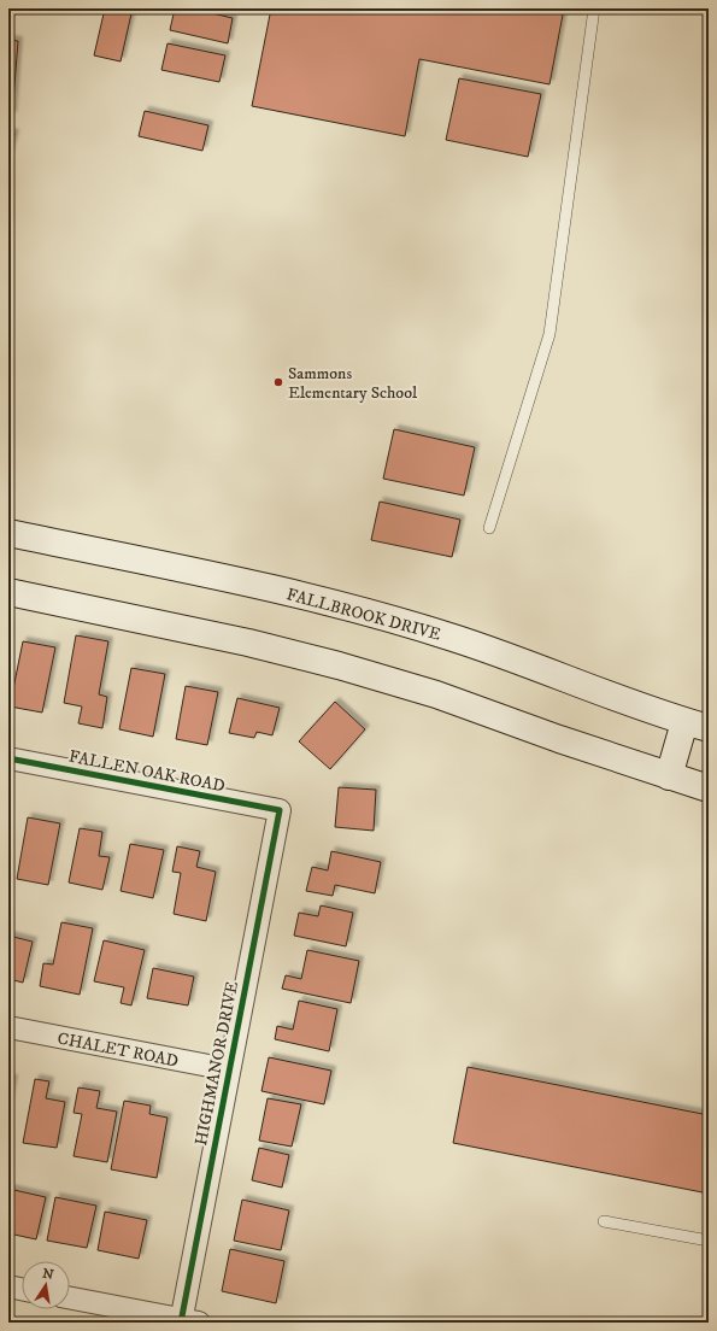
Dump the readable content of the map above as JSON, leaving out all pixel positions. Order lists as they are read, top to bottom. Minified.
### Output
{"streets":{"main road":["FALLBROOK DRIVE"],"street":["FALLEN OAK ROAD","CHALET ROAD","HIGHMANOR DRIVE"]},"crossings":[["FALLEN OAK ROAD","HIGHMANOR DRIVE"],["CHALET ROAD","HIGHMANOR DRIVE"]],"places":["Sammons Elementary School"],"north":"top"}
